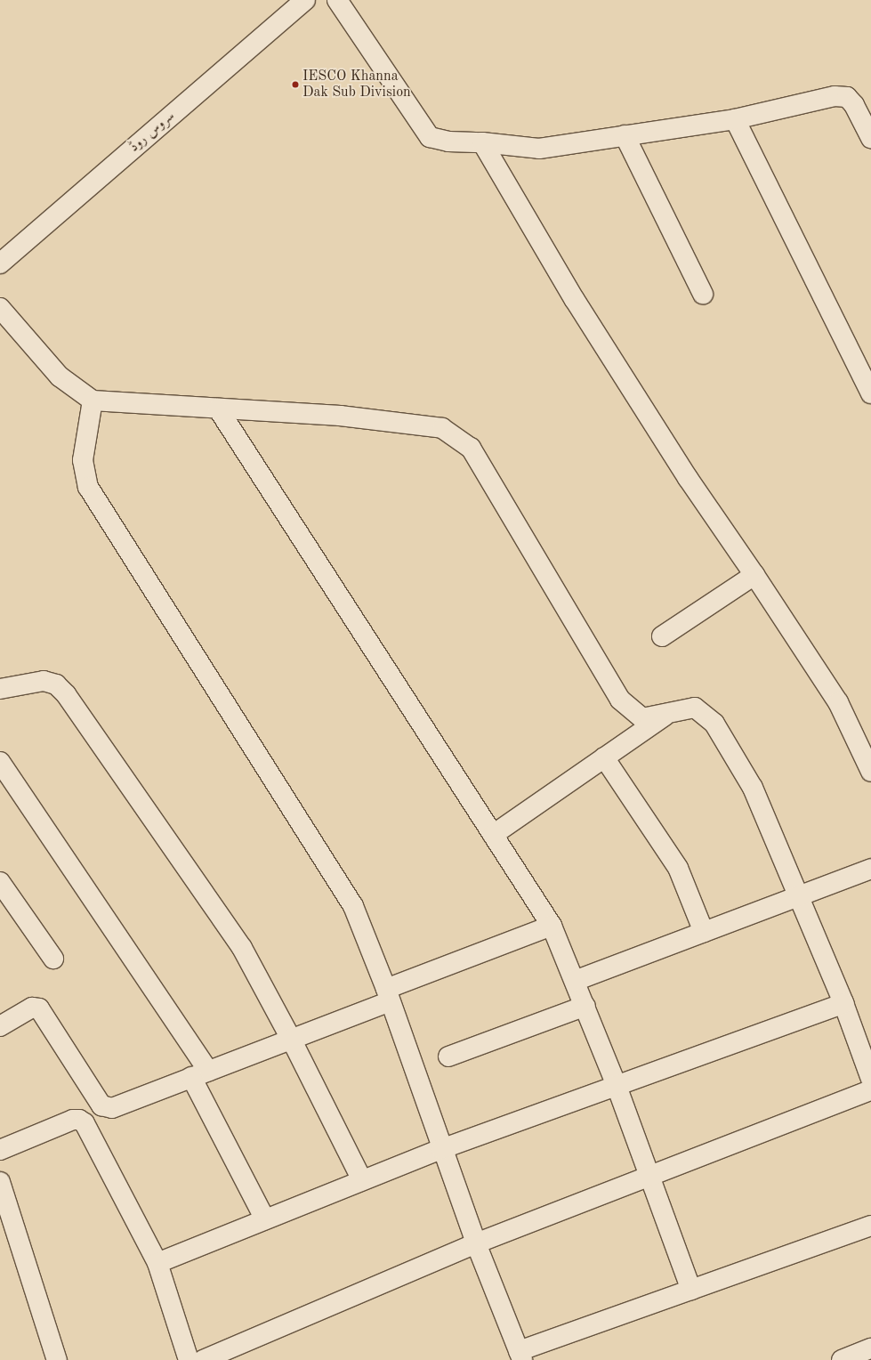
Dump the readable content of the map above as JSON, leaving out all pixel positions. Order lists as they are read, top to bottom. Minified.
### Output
{"streets":{"street":["سروس روڈ"]},"places":["IESCO Khanna Dak Sub Division"]}
